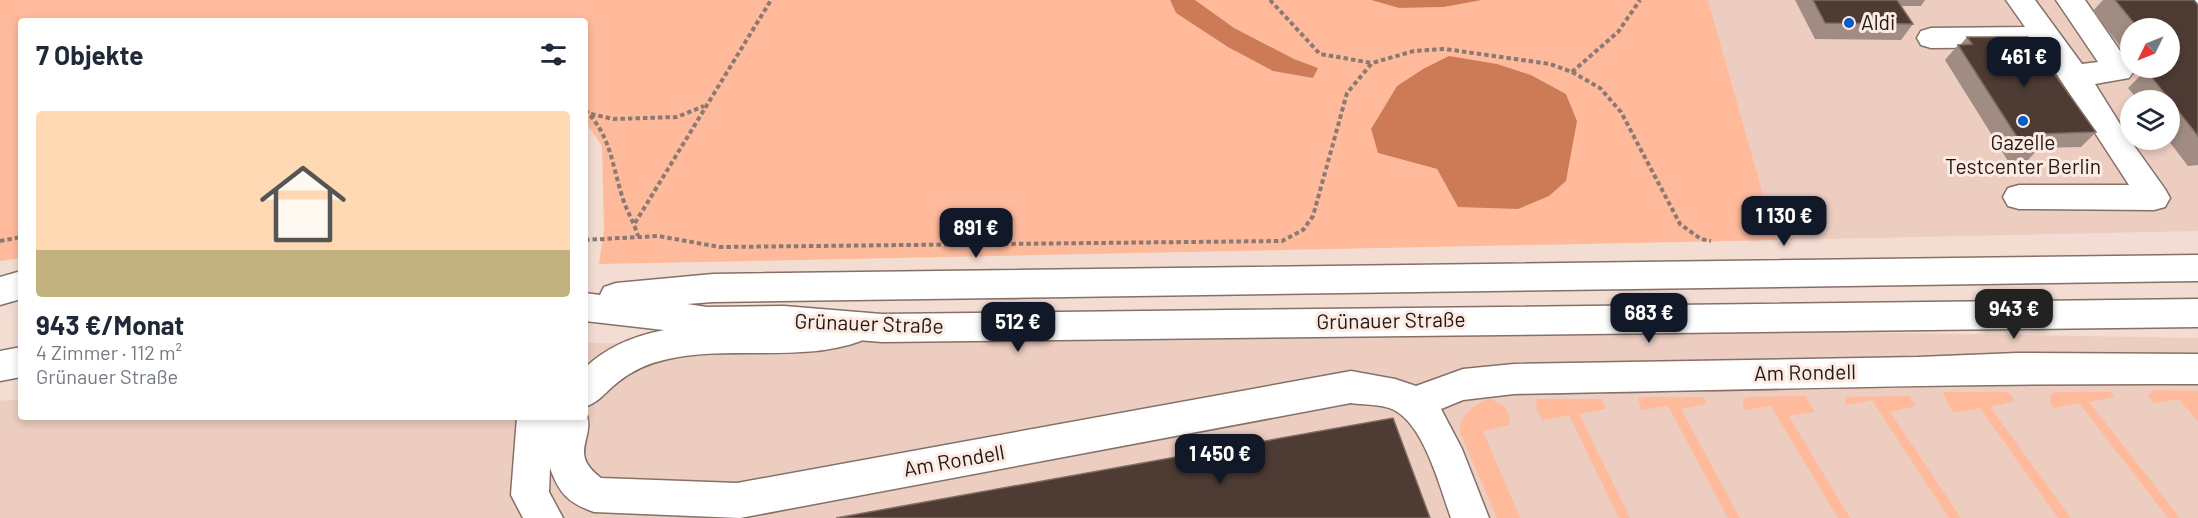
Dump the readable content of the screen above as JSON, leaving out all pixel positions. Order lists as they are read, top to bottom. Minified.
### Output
{"streets":{"main road":["Grünauer Straße","Am Rondell"]},"places":["Aldi","Gazelle Testcenter Berlin"],"north":"bottom left","page":{"heading":"7 Objekte","price":["461 €","1 130 €","891 €","943 €","683 €","512 €","1 450 €"],"list":[{"name":"943 €/Monat","note":"4 Zimmer · 112 m² · Grünauer Straße"}]}}
